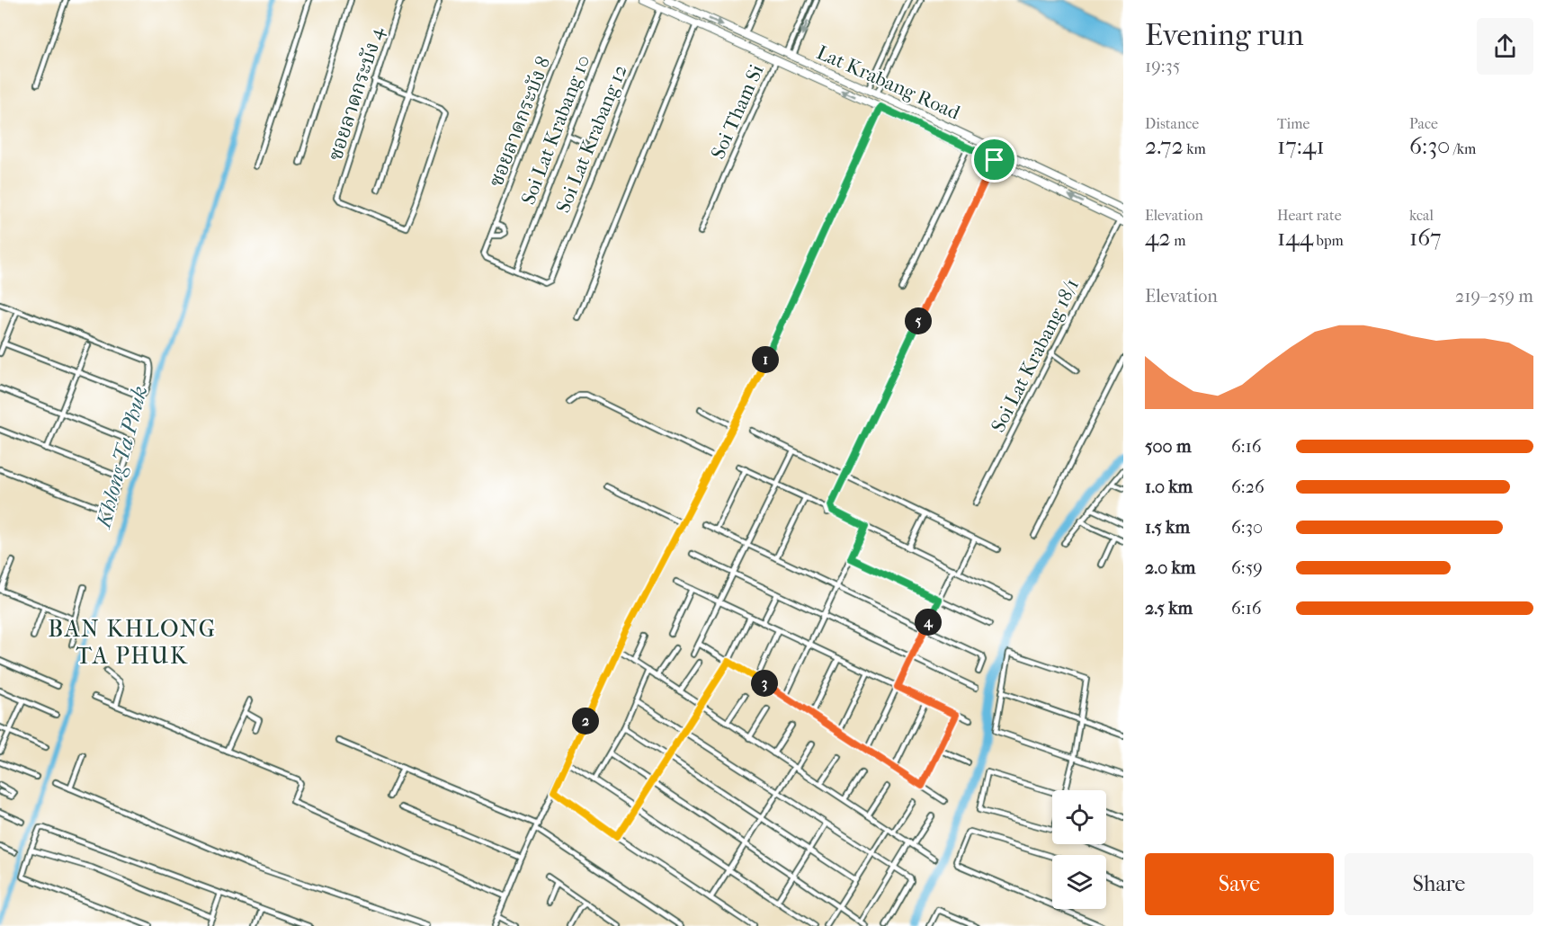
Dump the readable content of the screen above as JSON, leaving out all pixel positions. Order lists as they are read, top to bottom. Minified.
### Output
{"streets":{"main road":["Lat Krabang Road"],"street":["ซอยลาดกระบัง 4","Soi Tham Si","ซอยลาดกระบัง 8","Soi Lat Krabang 10","Soi Lat Krabang 12","Soi Lat Krabang 18/1"]},"crossings":[["Lat Krabang Road","Soi Tham Si"],["Lat Krabang Road","Soi Lat Krabang 12"],["Lat Krabang Road","Soi Lat Krabang 18/1"],["ซอยลาดกระบัง 8","Soi Lat Krabang 10"],["ซอยลาดกระบัง 8","Soi Lat Krabang 12"],["Soi Lat Krabang 10","Soi Lat Krabang 12"]],"districts":["BAN KHLONG TA PHUK"],"water":["Khlong Ta Phuk"],"page":{"heading":["Evening run","19:35"],"stats":[["Distance","2.72 km"],["Time","17:41"],["Pace","6:30 /km"],["Elevation","42 m"],["Heart rate","144 bpm"],["kcal","167"]],"chart":["Elevation","219–259 m"],"pins":["5","1","4","3","2"],"list":[{"name":"500 m","note":"6:16"},{"name":"1.0 km","note":"6:26"},{"name":"1.5 km","note":"6:30"},{"name":"2.0 km","note":"6:59"},{"name":"2.5 km","note":"6:16"}],"buttons":["Save","Share"]}}
